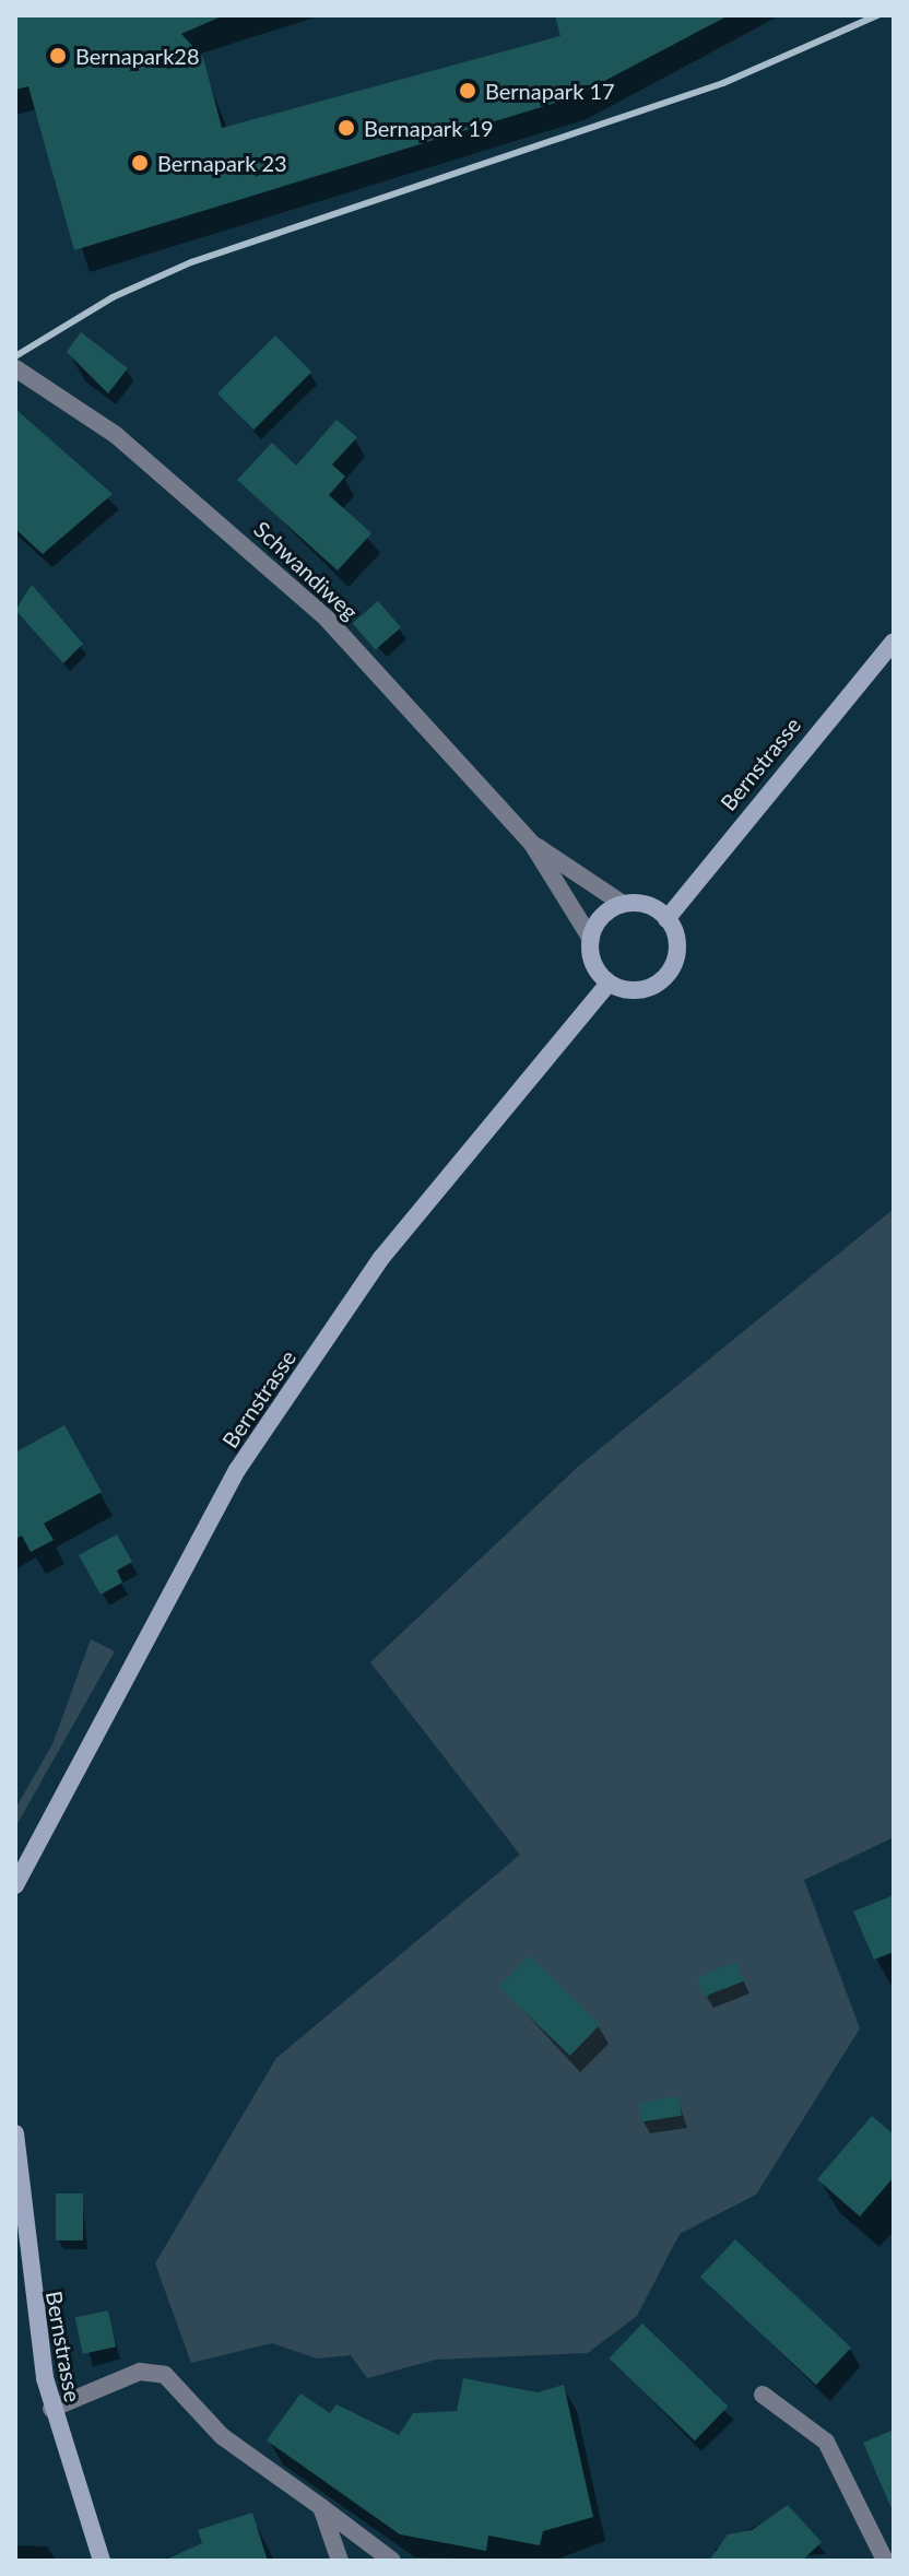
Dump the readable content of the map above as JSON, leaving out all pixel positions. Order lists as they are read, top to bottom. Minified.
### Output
{"streets":{"main road":["Bernstrasse"],"street":["Schwandiweg"]},"crossings":[["Schwandiweg","Bernstrasse"]],"places":["Bernapark28","Bernapark 17","Bernapark 19","Bernapark 23"]}
